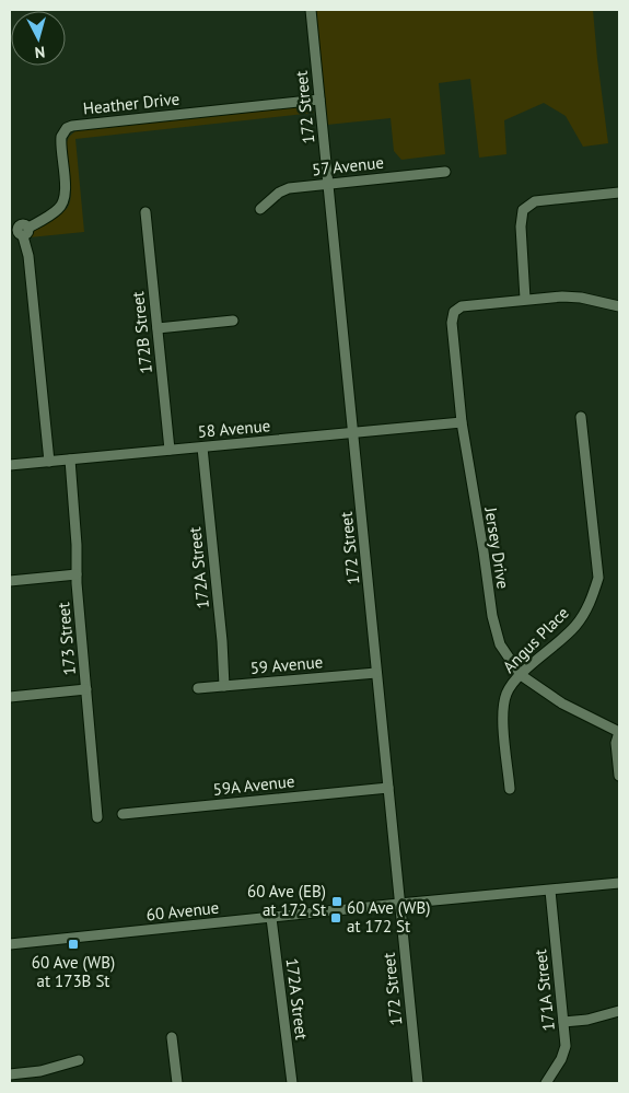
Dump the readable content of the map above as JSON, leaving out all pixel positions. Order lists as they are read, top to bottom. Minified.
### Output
{"streets":{"street":["Heather Drive","172 Street","57 Avenue","172B Street","58 Avenue","Jersey Drive","172A Street","173 Street","Angus Place","59 Avenue","59A Avenue","60 Avenue","171A Street"]},"crossings":[["Heather Drive","172 Street"],["172 Street","57 Avenue"],["172 Street","58 Avenue"],["172 Street","59 Avenue"],["172 Street","59A Avenue"],["172 Street","60 Avenue"],["172B Street","58 Avenue"],["58 Avenue","Jersey Drive"],["58 Avenue","172A Street"],["58 Avenue","173 Street"],["Jersey Drive","Angus Place"],["172A Street","59 Avenue"],["172A Street","60 Avenue"],["60 Avenue","171A Street"]],"places":{"transit":["60 Ave (EB) at 172 St","60 Ave (WB) at 172 St","60 Ave (WB) at 173B St"]},"north":"bottom"}
